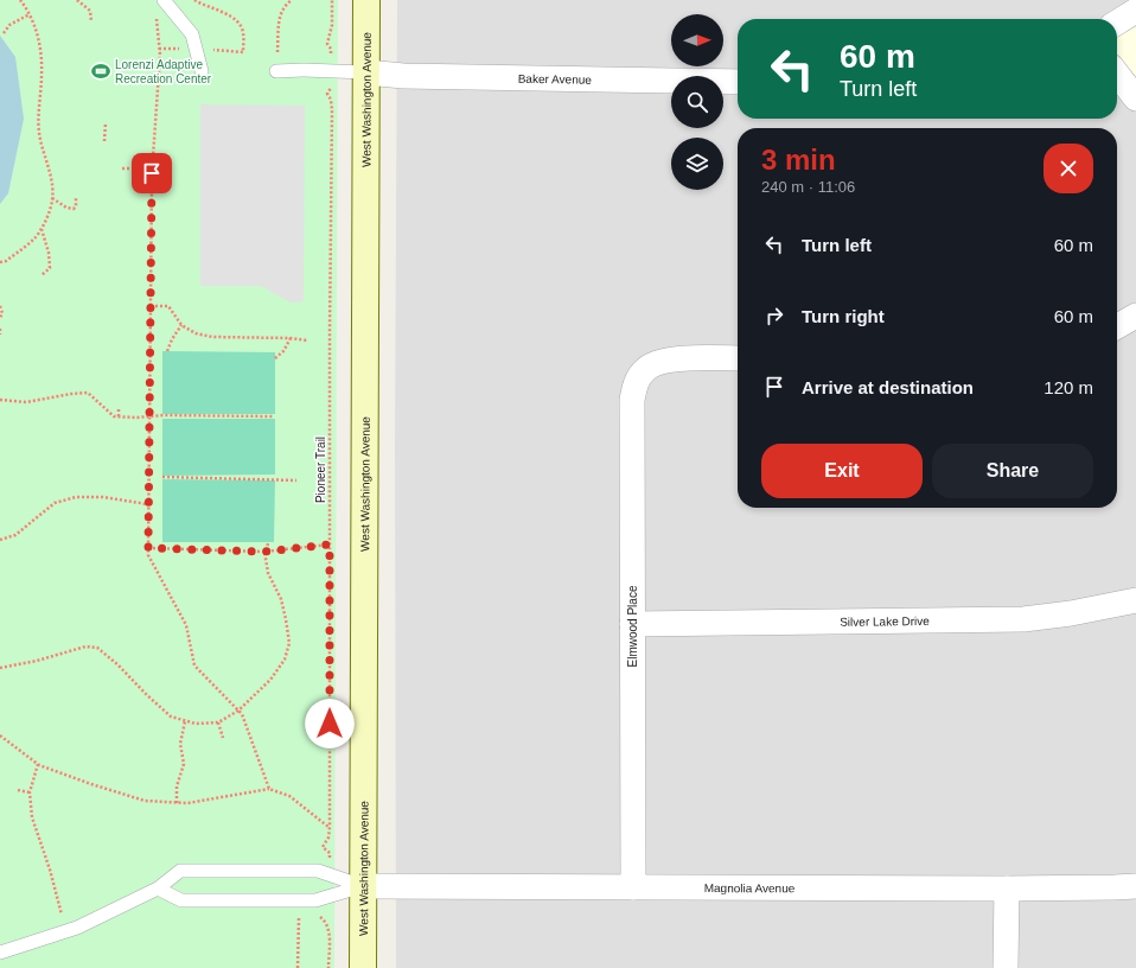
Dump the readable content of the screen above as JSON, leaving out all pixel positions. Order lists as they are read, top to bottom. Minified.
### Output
{"streets":{"main road":["West Washington Avenue"],"street":["Baker Avenue","Silver Lake Drive","Elmwood Place","Magnolia Avenue"],"path":["Pioneer Trail"]},"crossings":[["Baker Avenue","West Washington Avenue"],["West Washington Avenue","Magnolia Avenue"],["Silver Lake Drive","Elmwood Place"],["Elmwood Place","Magnolia Avenue"]],"places":{"sports":["Lorenzi Adaptive Recreation Center"]},"north":"right","page":{"turn":["60 m","Turn left"],"heading":["3 min","240 m · 11:06"],"list":[{"name":"Turn left","value":"60 m"},{"name":"Turn right","value":"60 m"},{"name":"Arrive at destination","value":"120 m"}],"buttons":["Exit","Share"]}}
